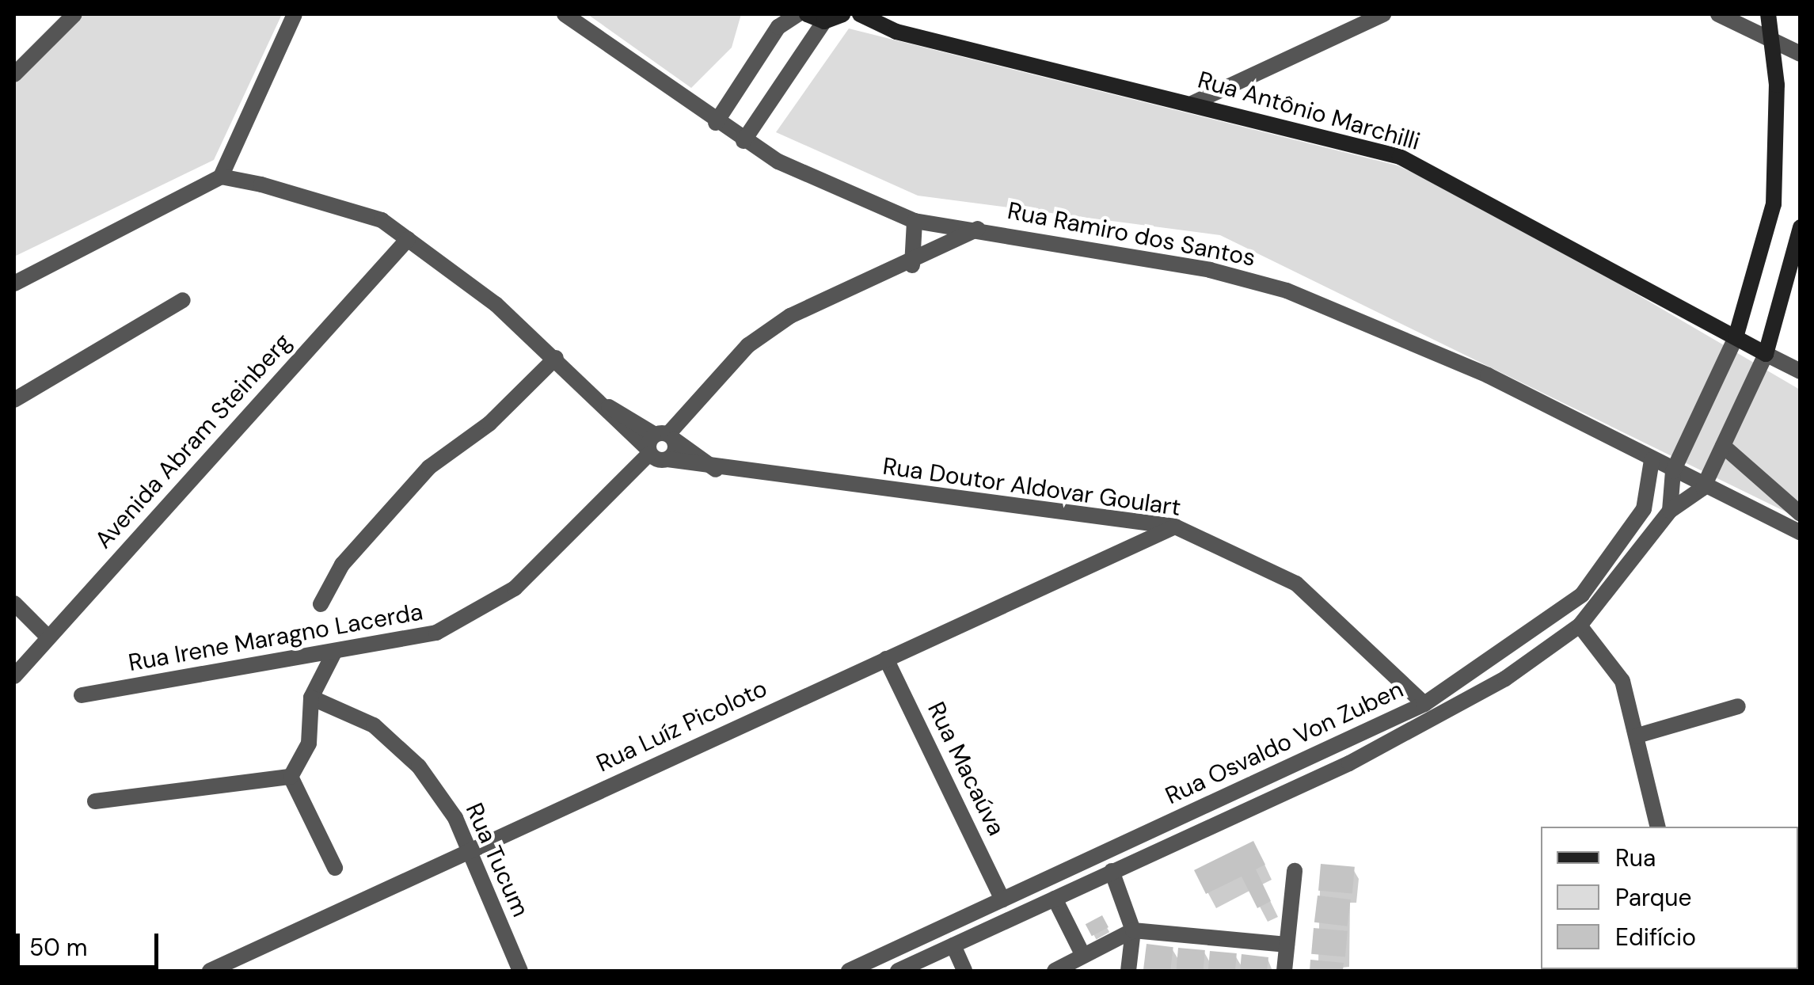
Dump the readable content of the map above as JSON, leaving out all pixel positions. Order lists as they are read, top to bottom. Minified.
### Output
{"streets":{"street":["Rua Antônio Marchilli","Rua Ramiro dos Santos","Avenida Abram Steinberg","Rua Doutor Aldovar Goulart","Rua Irene Maragno Lacerda","Rua Luíz Picoloto","Rua Osvaldo Von Zuben","Rua Macaúva","Rua Tucum"]},"crossings":[["Rua Ramiro dos Santos","Rua Irene Maragno Lacerda"],["Rua Ramiro dos Santos","Rua Osvaldo Von Zuben"],["Avenida Abram Steinberg","Rua Doutor Aldovar Goulart"],["Rua Doutor Aldovar Goulart","Rua Irene Maragno Lacerda"],["Rua Doutor Aldovar Goulart","Rua Luíz Picoloto"],["Rua Doutor Aldovar Goulart","Rua Osvaldo Von Zuben"],["Rua Luíz Picoloto","Rua Macaúva"],["Rua Luíz Picoloto","Rua Tucum"],["Rua Osvaldo Von Zuben","Rua Macaúva"]],"legend":["Rua","Parque","Edifício"],"scale_bar":"50 m"}
